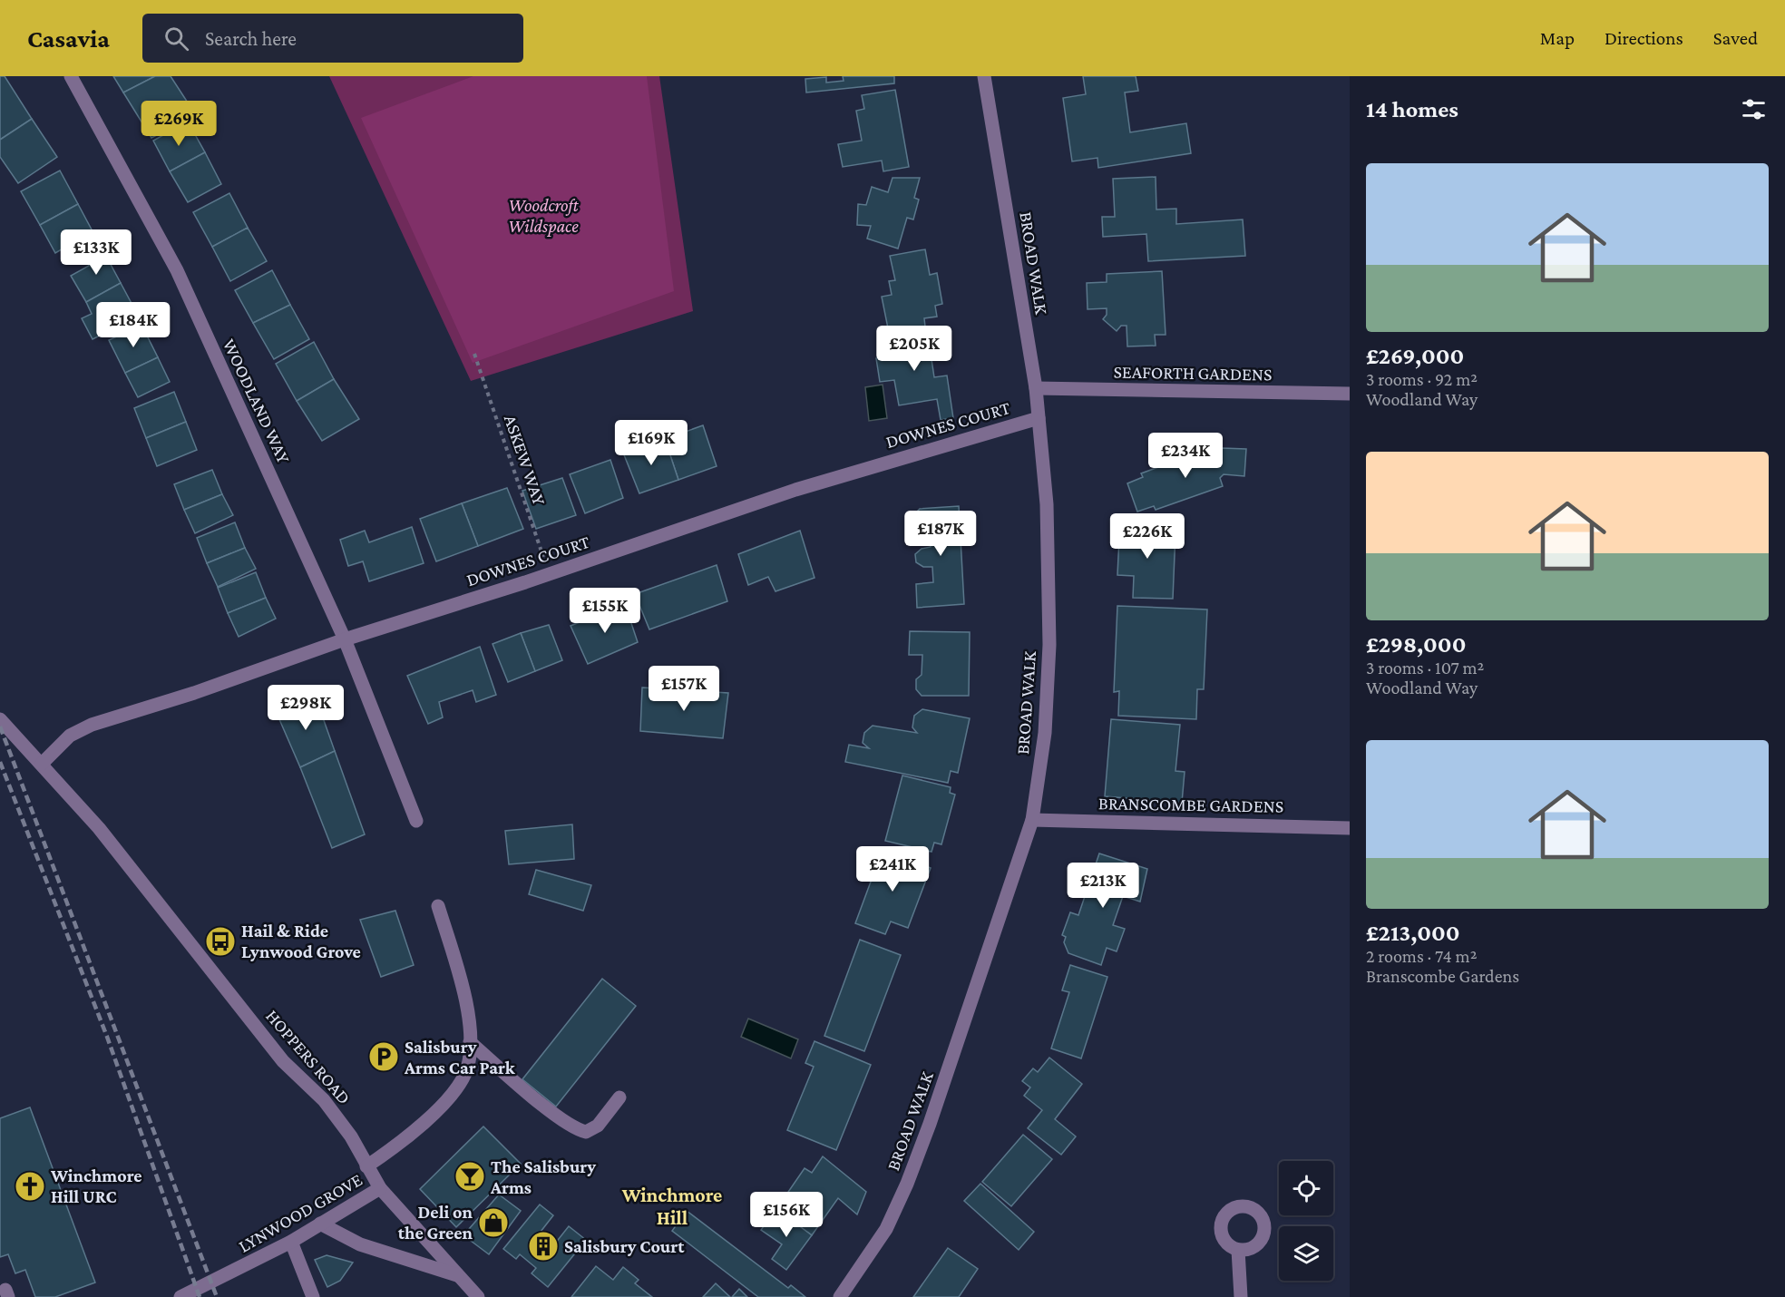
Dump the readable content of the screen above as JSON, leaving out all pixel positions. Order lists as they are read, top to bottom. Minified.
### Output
{"streets":{"street":["BROAD WALK","SEAFORTH GARDENS","WOODLAND WAY","DOWNES COURT","BRANSCOMBE GARDENS","HOPPERS ROAD","LYNWOOD GROVE"],"path":["ASKEW WAY"]},"crossings":[["BROAD WALK","SEAFORTH GARDENS"],["BROAD WALK","DOWNES COURT"],["BROAD WALK","BRANSCOMBE GARDENS"],["WOODLAND WAY","DOWNES COURT"],["DOWNES COURT","ASKEW WAY"],["DOWNES COURT","HOPPERS ROAD"],["HOPPERS ROAD","LYNWOOD GROVE"]],"districts":["Winchmore Hill"],"parks":["Woodcroft Wildspace"],"places":{"bus stop":["Hail & Ride Lynwood Grove"],"parking":["Salisbury Arms Car Park"],"bar":["The Salisbury Arms"],"church":["Winchmore Hill URC"],"shop":["Deli on the Green"],"building":["Salisbury Court"]},"page":{"header":"Casavia","search":"Search here","nav":["Map","Directions","Saved"],"heading":"14 homes","price":["£269K","£133K","£184K","£205K","£169K","£234K","£187K","£226K","£155K","£157K","£298K","£241K","£213K","£156K"],"list":[{"name":"£269,000","note":"3 rooms · 92 m² · Woodland Way"},{"name":"£298,000","note":"3 rooms · 107 m² · Woodland Way"},{"name":"£213,000","note":"2 rooms · 74 m² · Branscombe Gardens"}]}}
